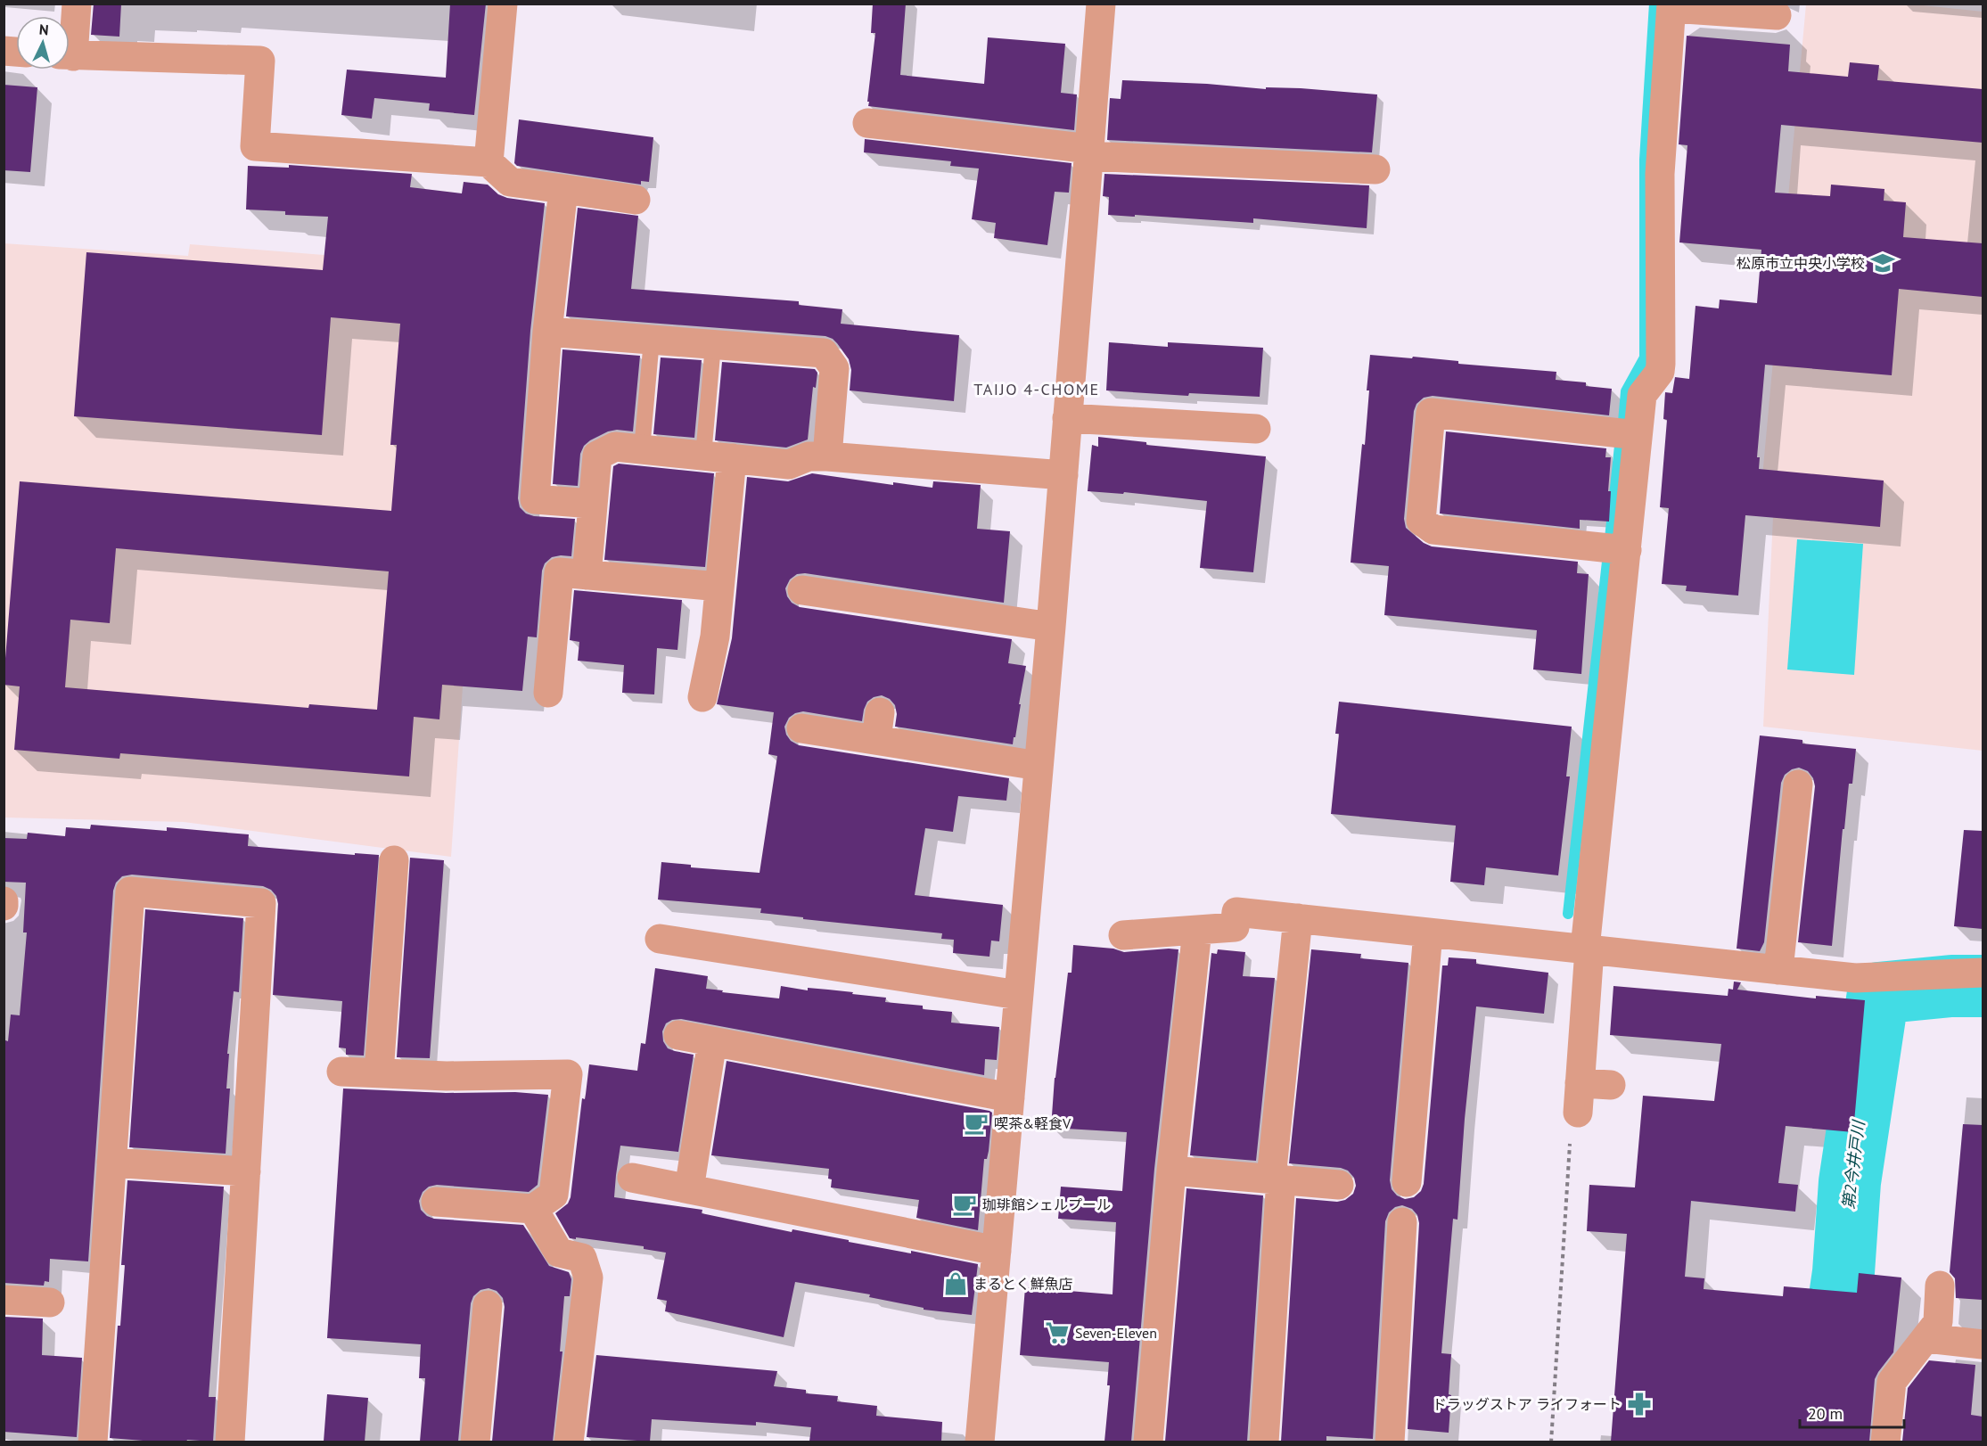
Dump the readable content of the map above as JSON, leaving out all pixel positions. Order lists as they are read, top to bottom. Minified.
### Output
{"districts":["TAIJO 4-CHOME"],"water":["第2今井戸川"],"places":{"school or university":["松原市立中央小学校"],"cafe":["喫茶&軽食V","珈琲館シェルプール"],"shop":["まるとく鮮魚店"],"supermarket":["Seven-Eleven"],"pharmacy":["ドラッグストア ライフォート"]},"scale_bar":"20 m","north":"top"}
